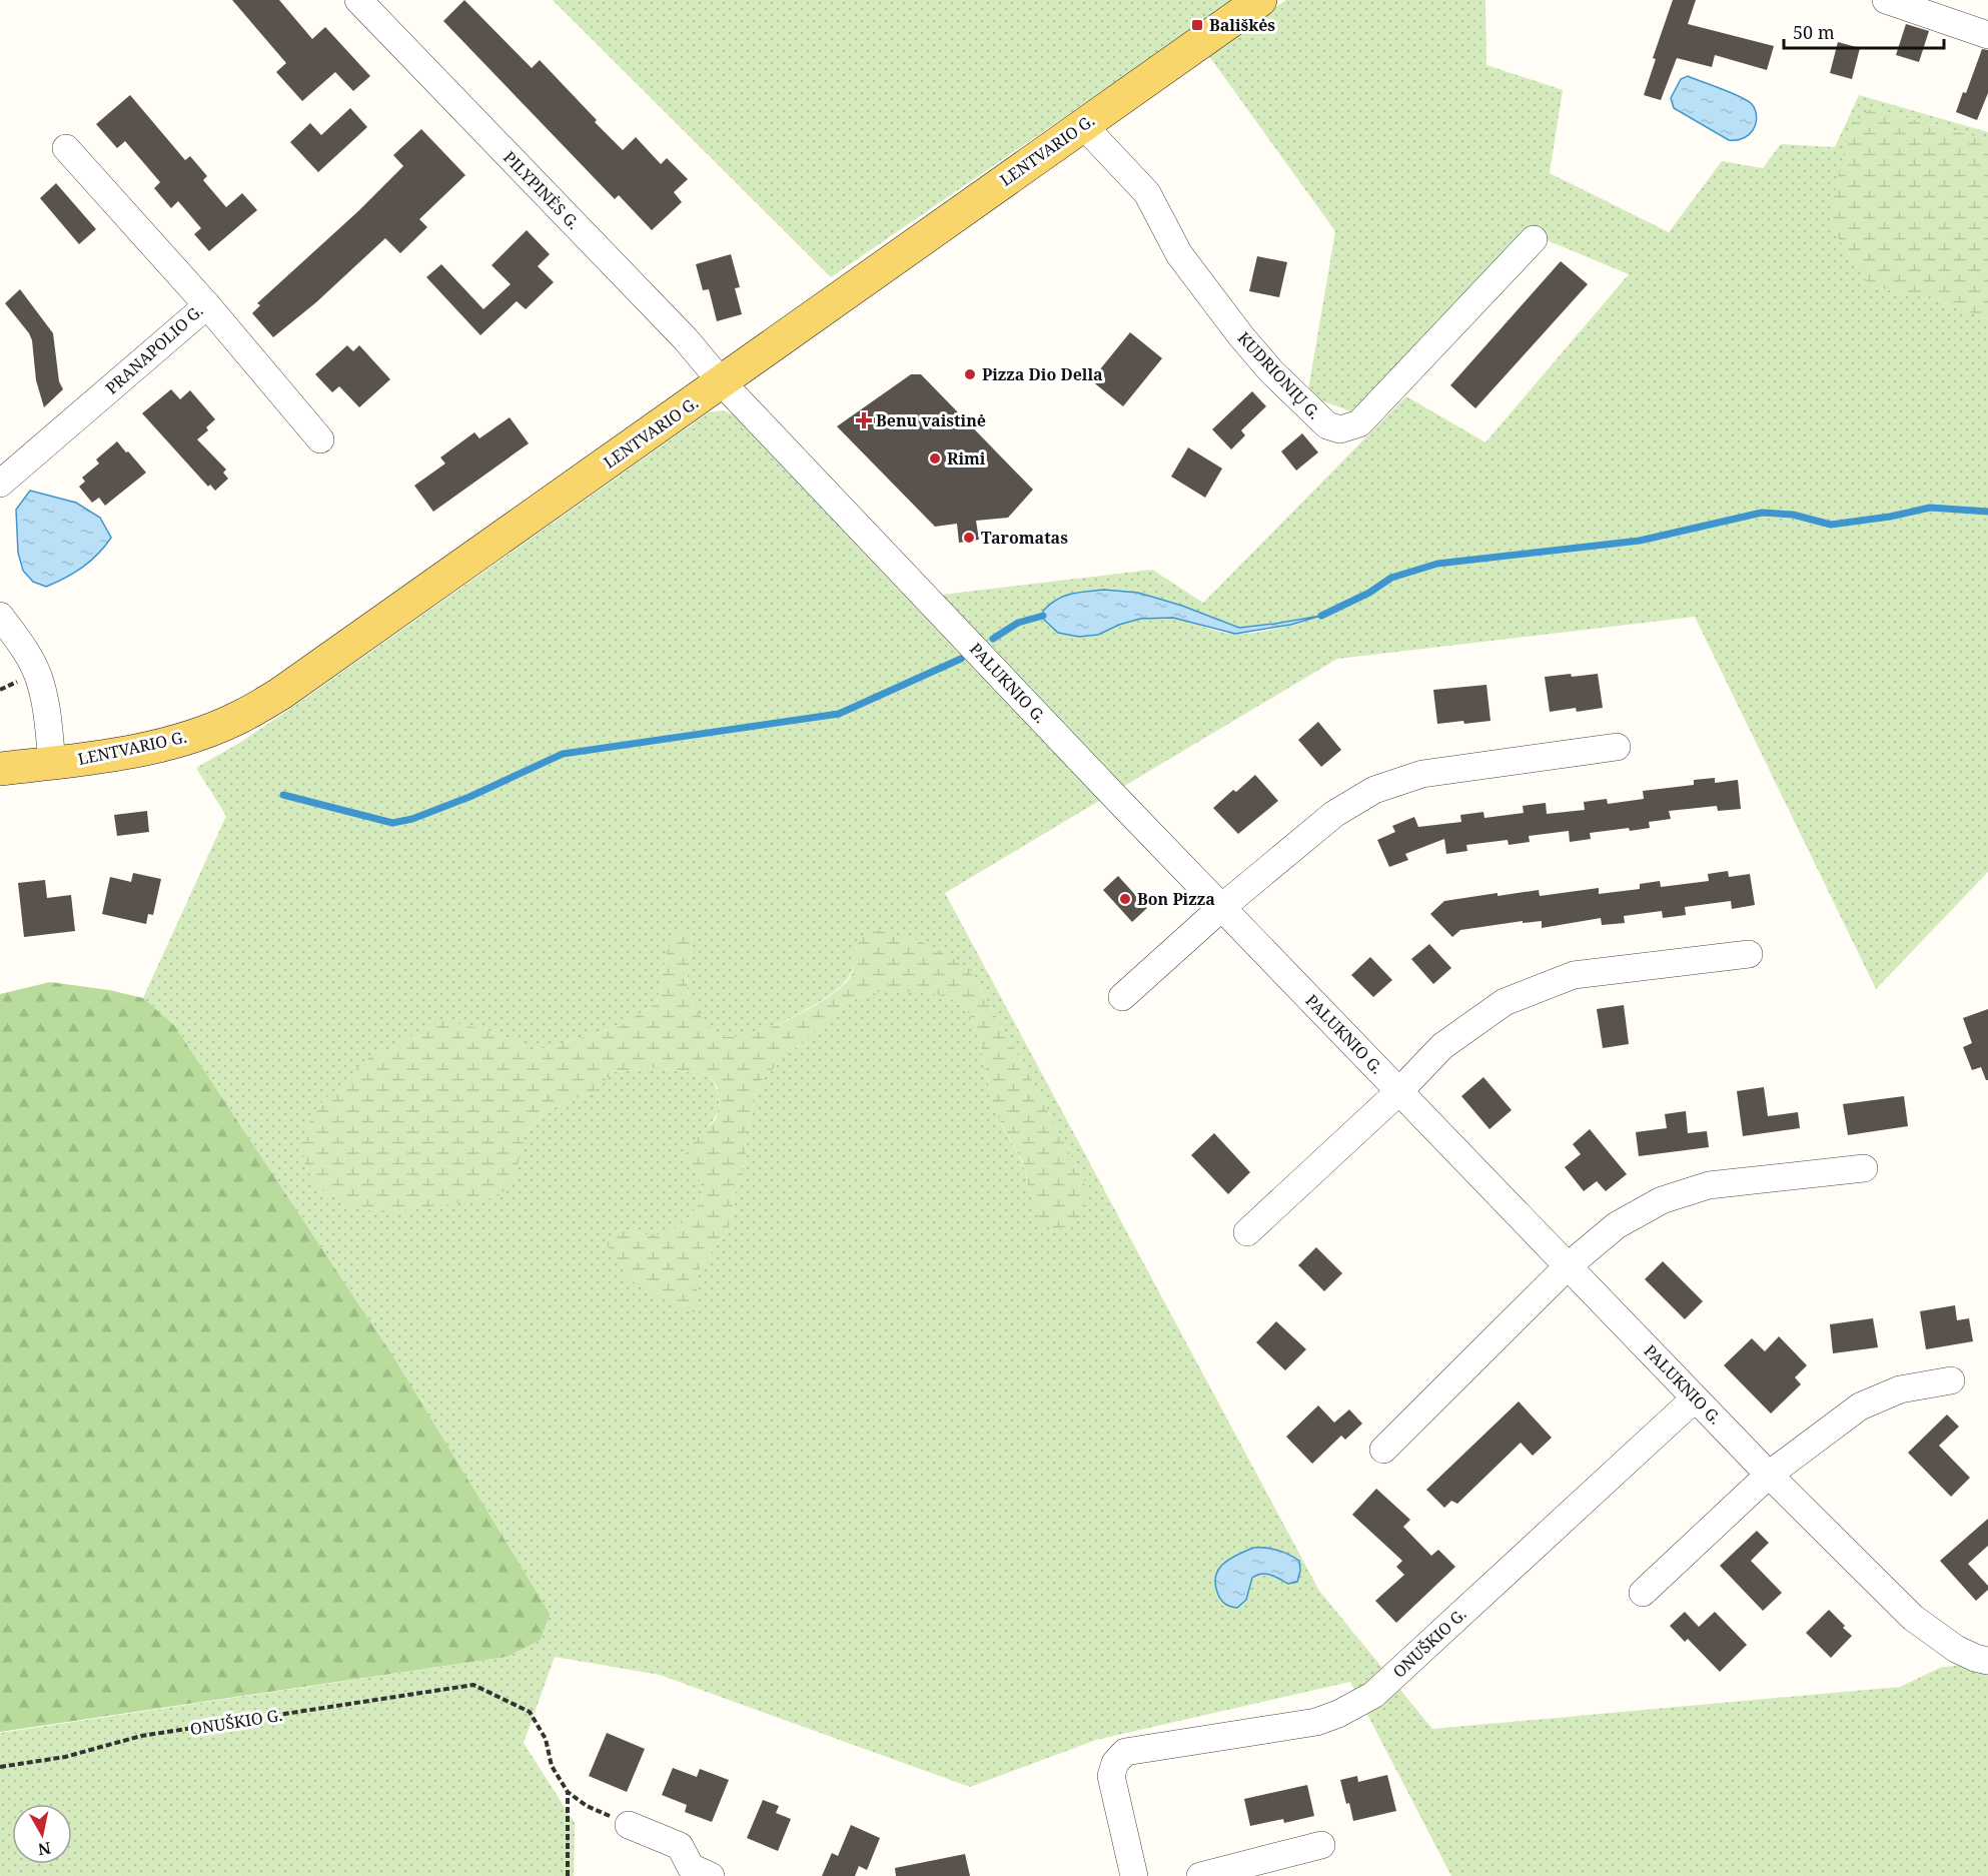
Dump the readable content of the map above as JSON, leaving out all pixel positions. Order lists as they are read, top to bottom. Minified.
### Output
{"streets":{"main road":["LENTVARIO G."],"street":["PILYPINĖS G.","PRANAPOLIO G.","KUDRIONIŲ G.","PALUKNIO G.","ONUŠKIO G."]},"crossings":[["LENTVARIO G.","PILYPINĖS G."],["LENTVARIO G.","KUDRIONIŲ G."],["LENTVARIO G.","PALUKNIO G."],["PILYPINĖS G.","PALUKNIO G."],["PALUKNIO G.","ONUŠKIO G."]],"places":{"transit":["Bališkės"],"other":["Pizza Dio Della","Rimi","Taromatas","Bon Pizza"],"health":["Benu vaistinė"]},"scale_bar":"50 m","north":"bottom"}
